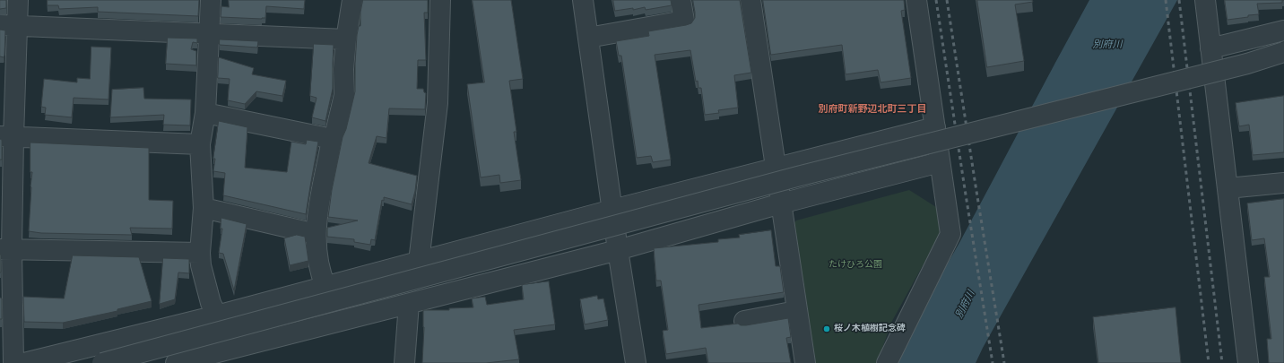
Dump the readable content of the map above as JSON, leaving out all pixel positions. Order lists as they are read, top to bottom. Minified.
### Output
{"districts":["別府町新野辺北町三丁目"],"water":["別府川"],"parks":["たけひろ公園"],"places":["桜ノ木植樹記念碑"]}
